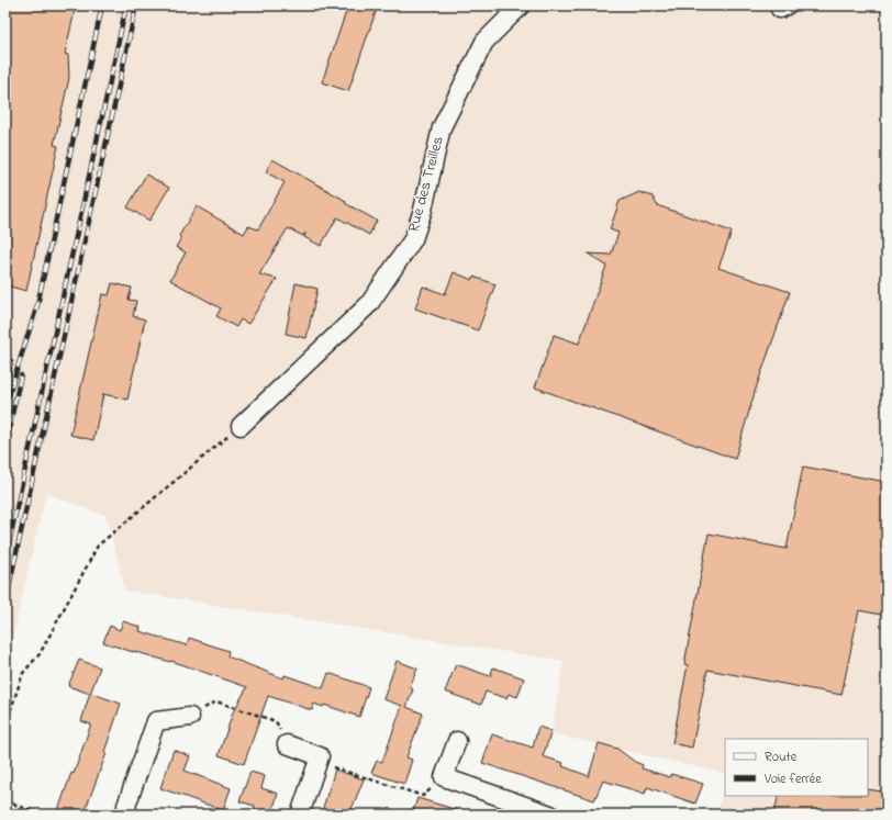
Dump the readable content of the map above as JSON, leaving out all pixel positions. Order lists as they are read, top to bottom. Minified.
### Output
{"streets":{"street":["Rue des Treilles"]},"legend":["Route","Voie ferrée"]}
